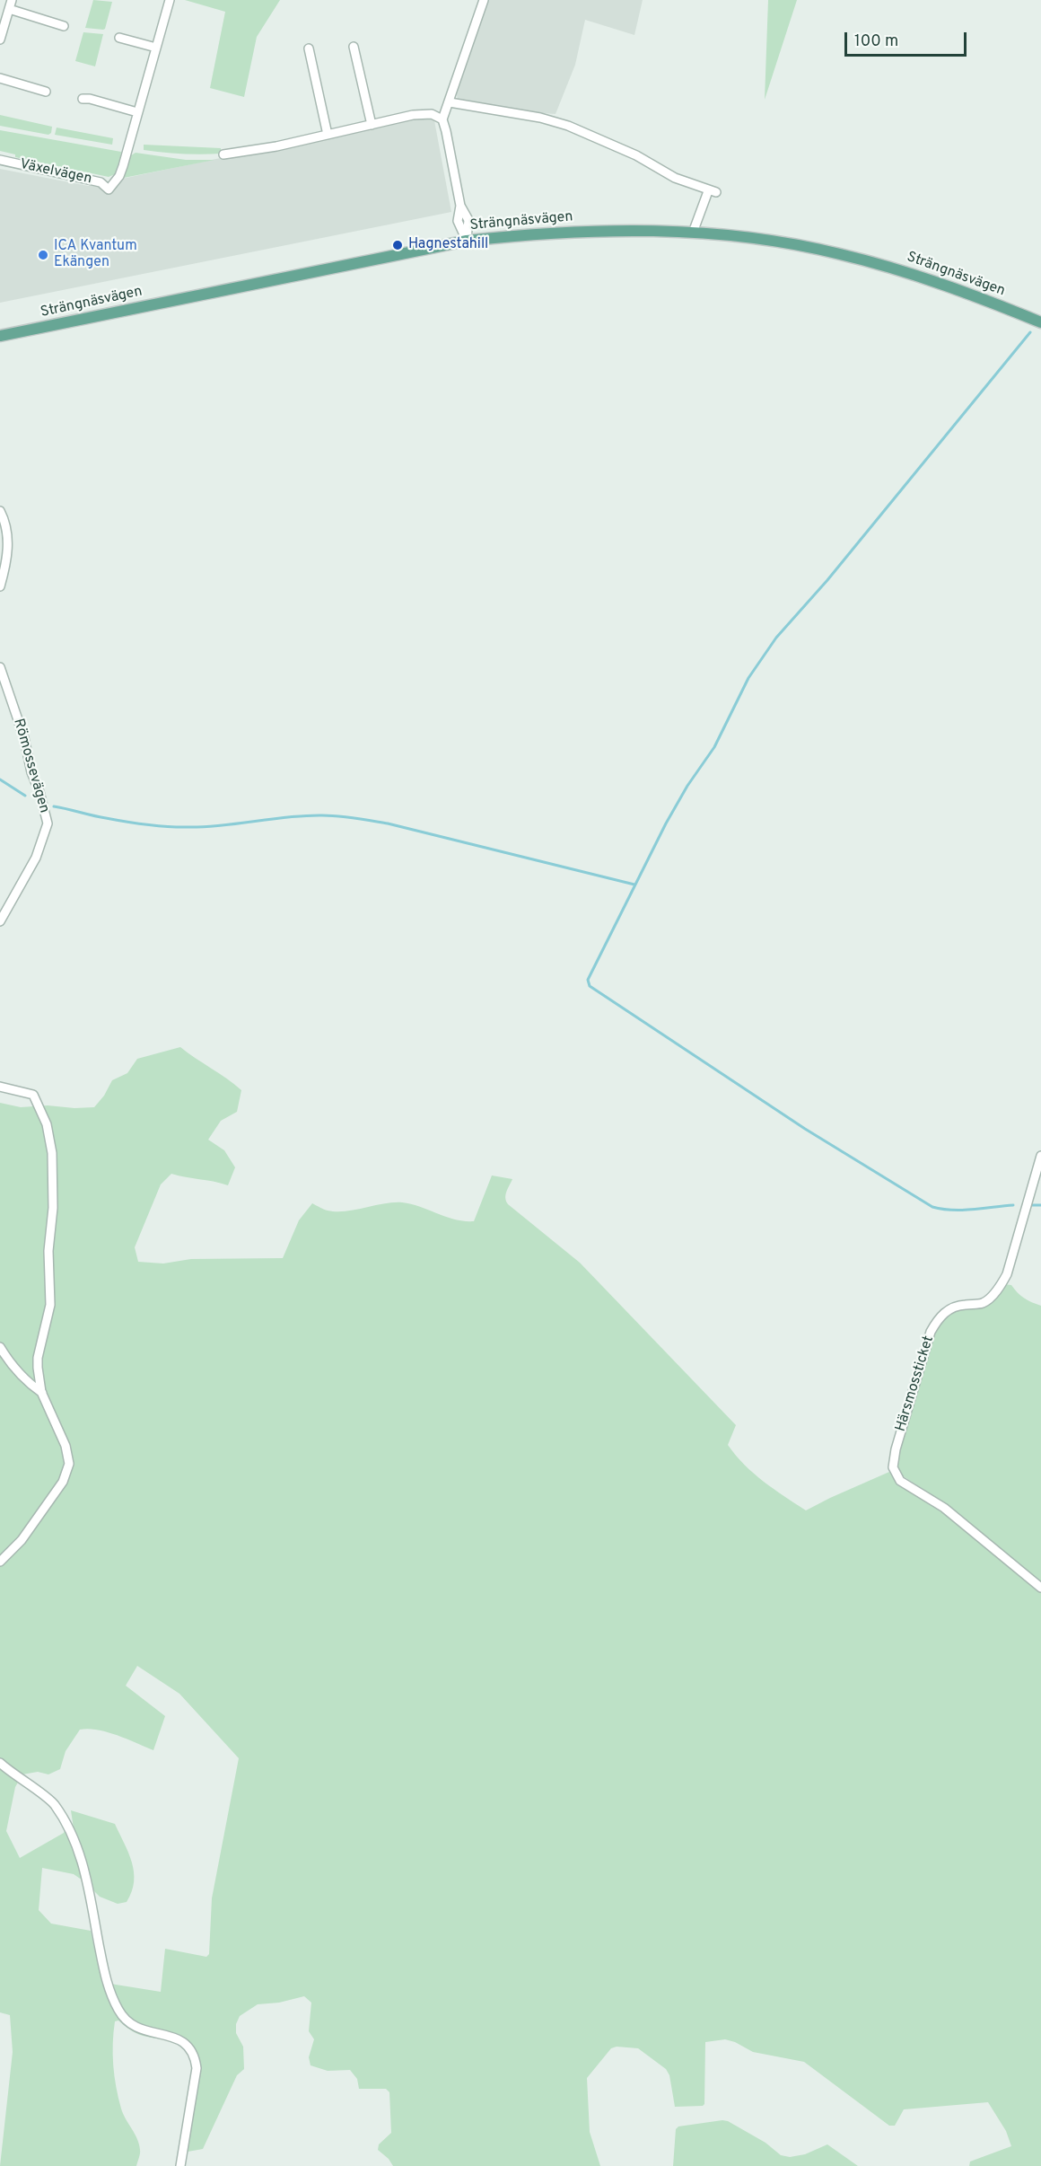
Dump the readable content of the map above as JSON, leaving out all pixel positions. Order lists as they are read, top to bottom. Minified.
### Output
{"streets":{"main road":["Strängnäsvägen"],"street":["Växelvägen","Römossevägen","Härsmossticket"]},"places":["Hagnestahill","ICA Kvantum Ekängen"],"scale_bar":"100 m"}
